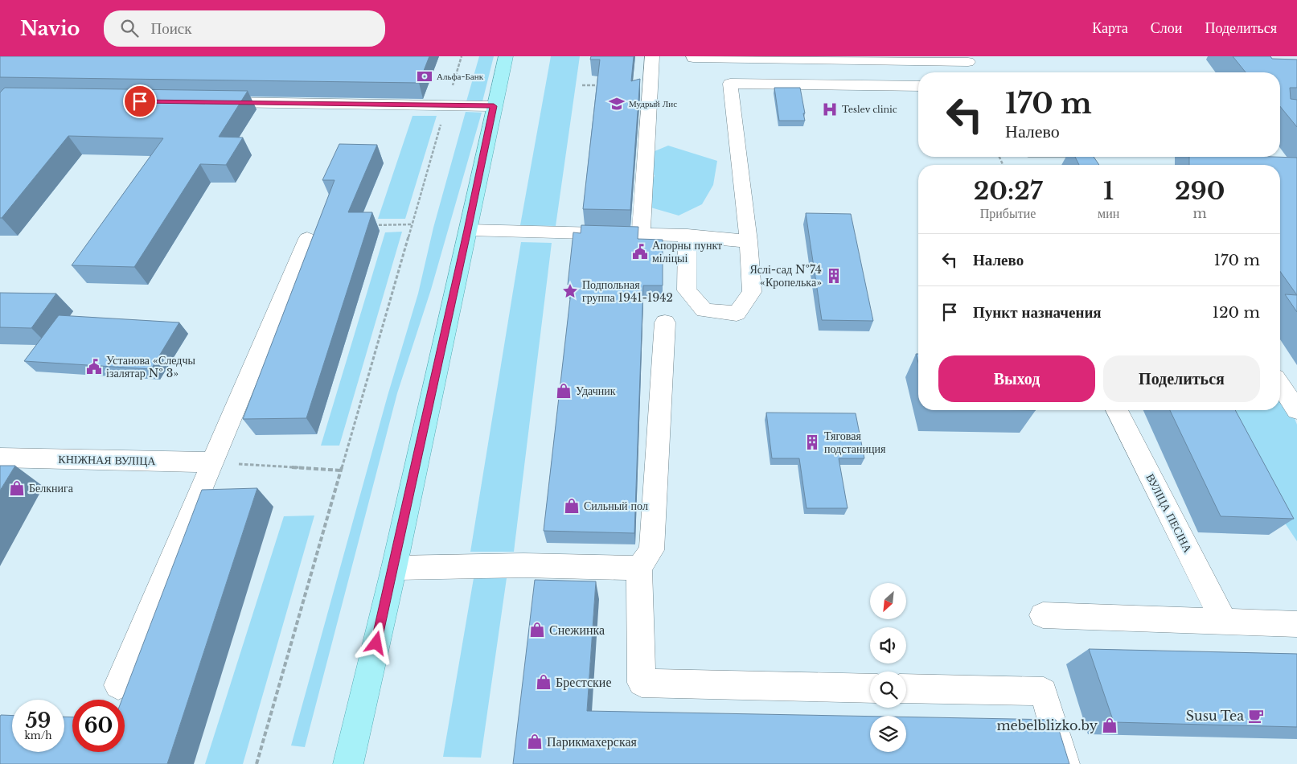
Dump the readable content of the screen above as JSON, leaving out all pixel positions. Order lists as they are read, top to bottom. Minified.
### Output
{"streets":{"street":["КНІЖНАЯ ВУЛІЦА","ВУЛІЦА ПЕСІНА"]},"places":{"bank":["Альфа-Банк"],"school or university":["Мудрый Лис"],"hospital":["Teslev clinic"],"public building":["Апорны пункт міліцыі","Установа «Следчы ізалятар № 3»"],"building":["Яслі-сад №74 «Кропелька»","Тяговая подстаниция"],"place":["Подпольная группа 1941-1942"],"shop":["Удачник","Белкнига","Сильный пол","Снежинка","Брестские","mebelblizko.by","Парикмахерская"],"cafe":["Susu Tea"]},"north":"bottom left","page":{"header":"Navio","search":"Поиск","nav":["Карта","Слои","Поделиться"],"turn":["170 m","Налево"],"eta":["20:27","Прибытие","1","мин","290","m"],"list":[{"name":"Налево","value":"170 m"},{"name":"Пункт назначения","value":"120 m"}],"buttons":["Выход","Поделиться"],"speed":"59 km/h","limit":"60"}}
